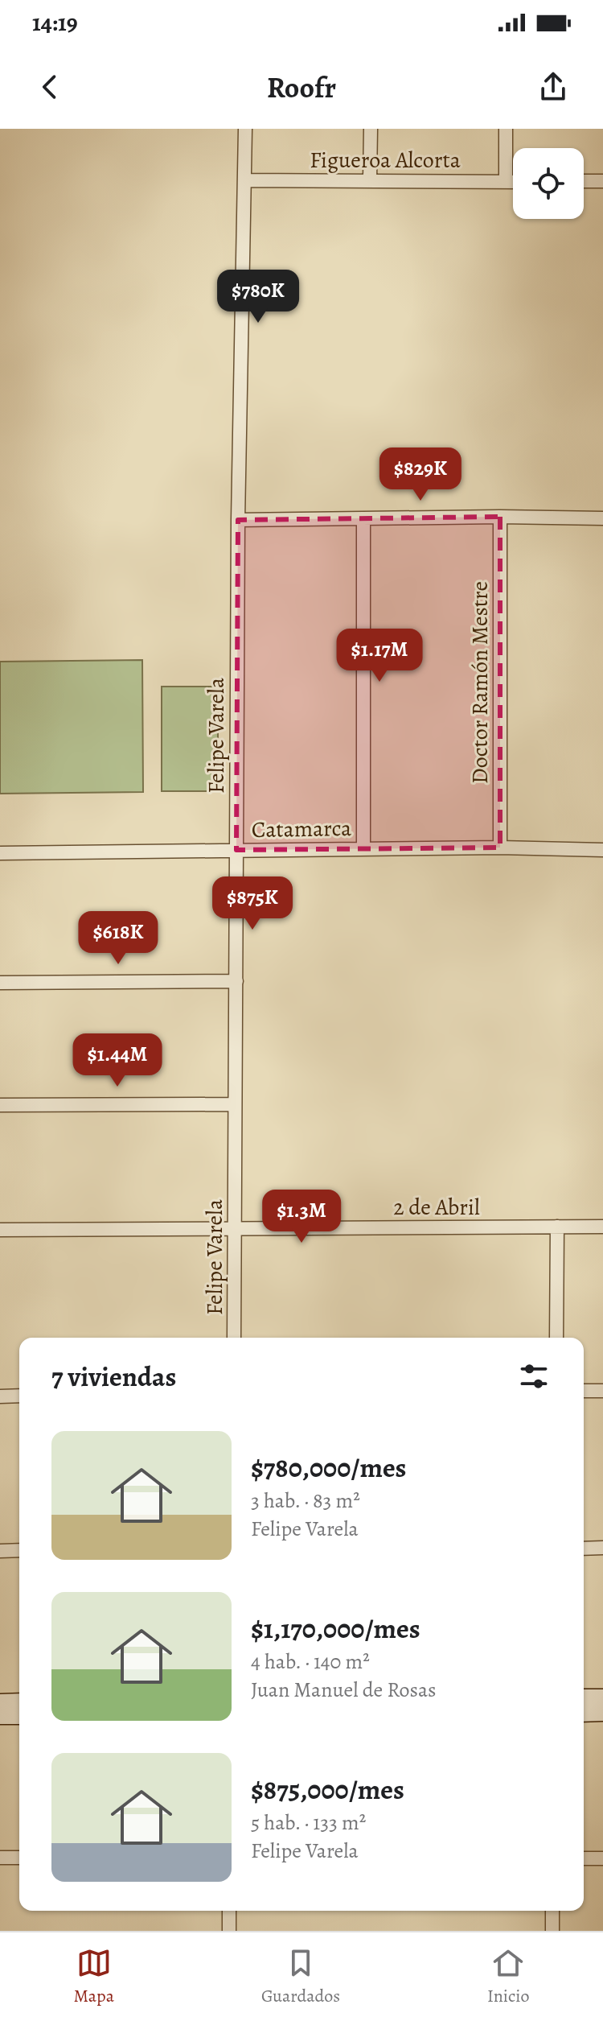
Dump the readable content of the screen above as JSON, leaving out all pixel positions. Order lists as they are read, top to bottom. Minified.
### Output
{"streets":{"street":["Figueroa Alcorta","Doctor Ramón Mestre","Felipe Varela","Catamarca","2 de Abril"]},"crossings":[["Figueroa Alcorta","Felipe Varela"],["Doctor Ramón Mestre","Catamarca"],["Felipe Varela","Catamarca"],["Felipe Varela","2 de Abril"]],"page":{"status":"14:19","header":"Roofr","price":["$780K","$829K","$1.17M","$875K","$618K","$1.44M","$1.3M"],"heading":"7 viviendas","list":[{"name":"$780,000/mes","note":"3 hab. · 83 m² · Felipe Varela"},{"name":"$1,170,000/mes","note":"4 hab. · 140 m² · Juan Manuel de Rosas"},{"name":"$875,000/mes","note":"5 hab. · 133 m² · Felipe Varela"}],"tabs":["Mapa","Guardados","Inicio"]}}
